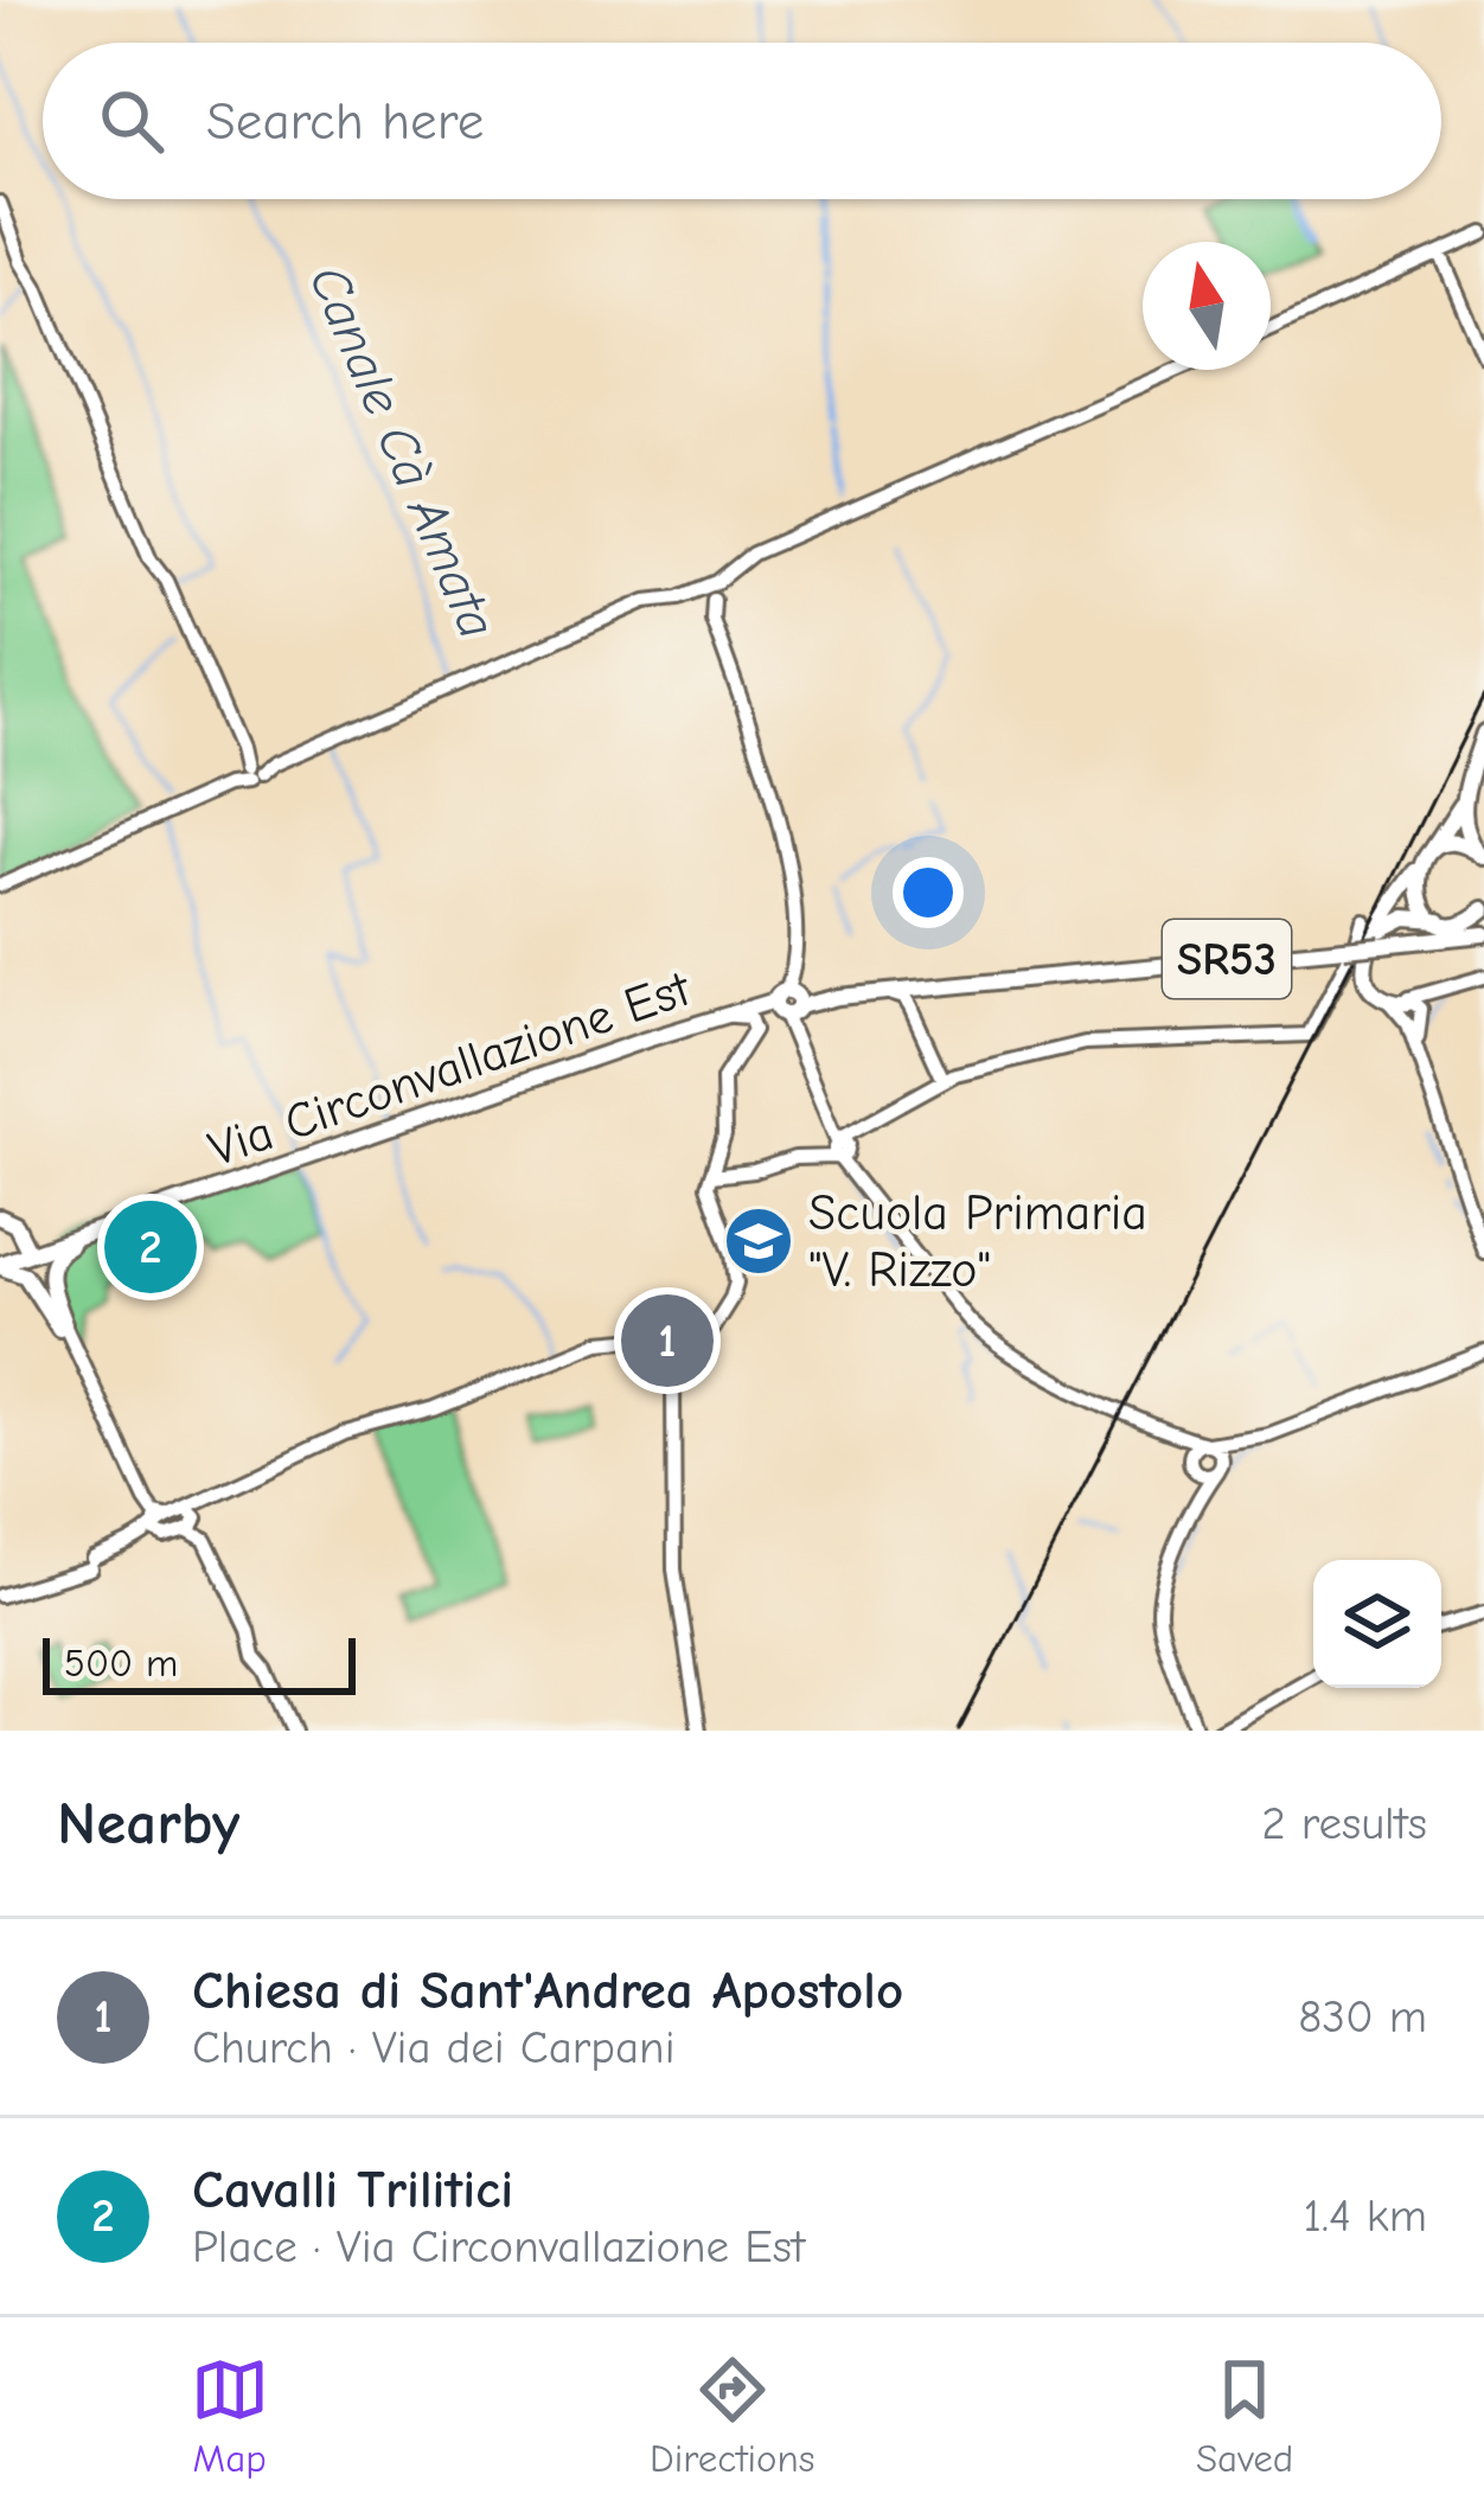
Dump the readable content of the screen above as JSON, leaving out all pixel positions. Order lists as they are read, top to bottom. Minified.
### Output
{"streets":{"main road":["SR53","Via Circonvallazione Est"]},"water":["Canale Cà Amata"],"places":{"school or university":["Scuola Primaria \"V. Rizzo\""]},"scale_bar":"500 m","north":"top","page":{"search":"Search here","pins":["2","1"],"scale":"500 m","heading":["Nearby","2 results"],"list":[{"mark":"1","name":"Chiesa di Sant'Andrea Apostolo","note":"Church · Via dei Carpani","value":"830 m"},{"mark":"2","name":"Cavalli Trilitici","note":"Place · Via Circonvallazione Est","value":"1.4 km"}],"nav":["Map","Directions","Saved"]}}
